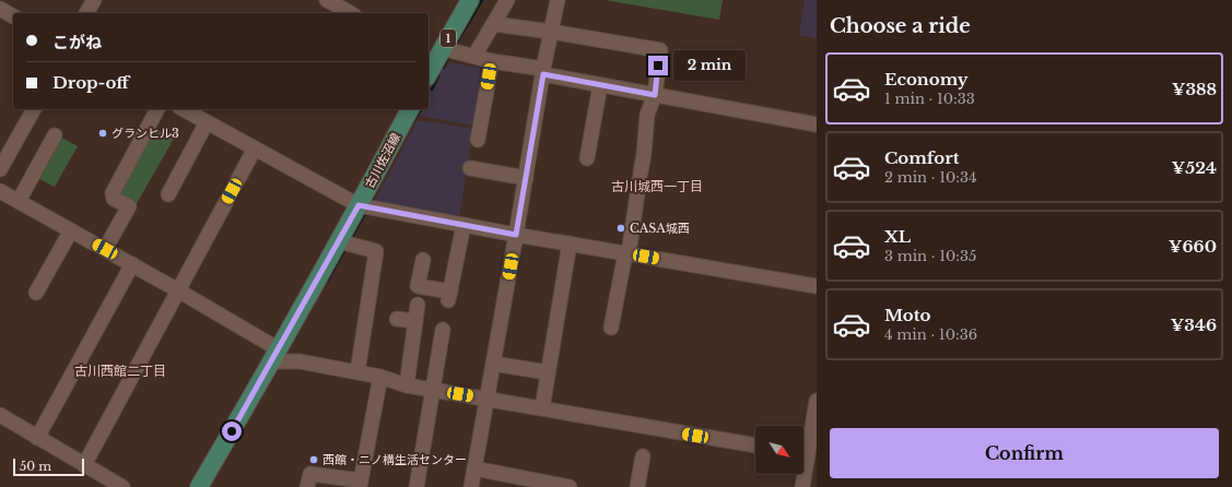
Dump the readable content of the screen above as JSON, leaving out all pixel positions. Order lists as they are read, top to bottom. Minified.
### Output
{"streets":{"main road":["1","古川佐沼線"]},"districts":["古川城西一丁目","古川西館二丁目"],"places":["グランヒル3","CASA城西","西館・ニノ構生活センター"],"scale_bar":"50 m","north":"bottom right","page":{"heading":"Choose a ride","banner":["こがね","Drop-off"],"bubble":"2 min","list":[{"name":"Economy","note":"1 min · 10:33","value":"¥388"},{"name":"Comfort","note":"2 min · 10:34","value":"¥524"},{"name":"XL","note":"3 min · 10:35","value":"¥660"},{"name":"Moto","note":"4 min · 10:36","value":"¥346"}],"buttons":"Confirm","scale":"50 m"}}
